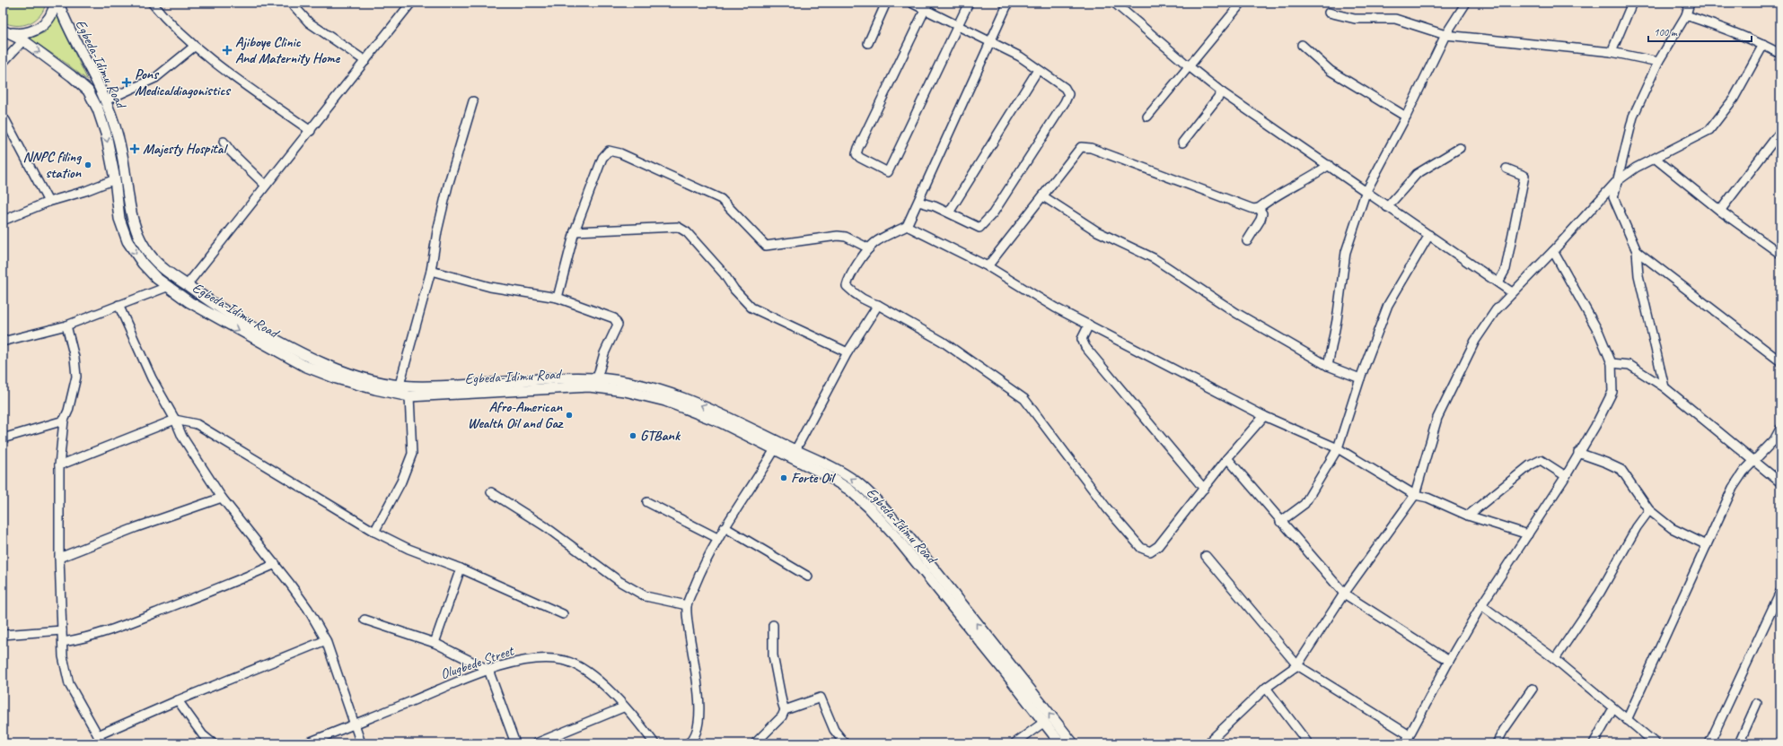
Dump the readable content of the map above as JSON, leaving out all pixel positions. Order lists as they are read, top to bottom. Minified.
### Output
{"streets":{"main road":["Egbeda-Idimu Road"],"street":["Olugbede Street"]},"places":{"health":["Ajiboye Clinic And Maternity Home","Pons Medicaldiagonistics","Majesty Hospital"],"other":["NNPC filing station","Afro-American Wealth Oil and Gaz","GTBank","Forte Oil"]},"scale_bar":"100 m"}
